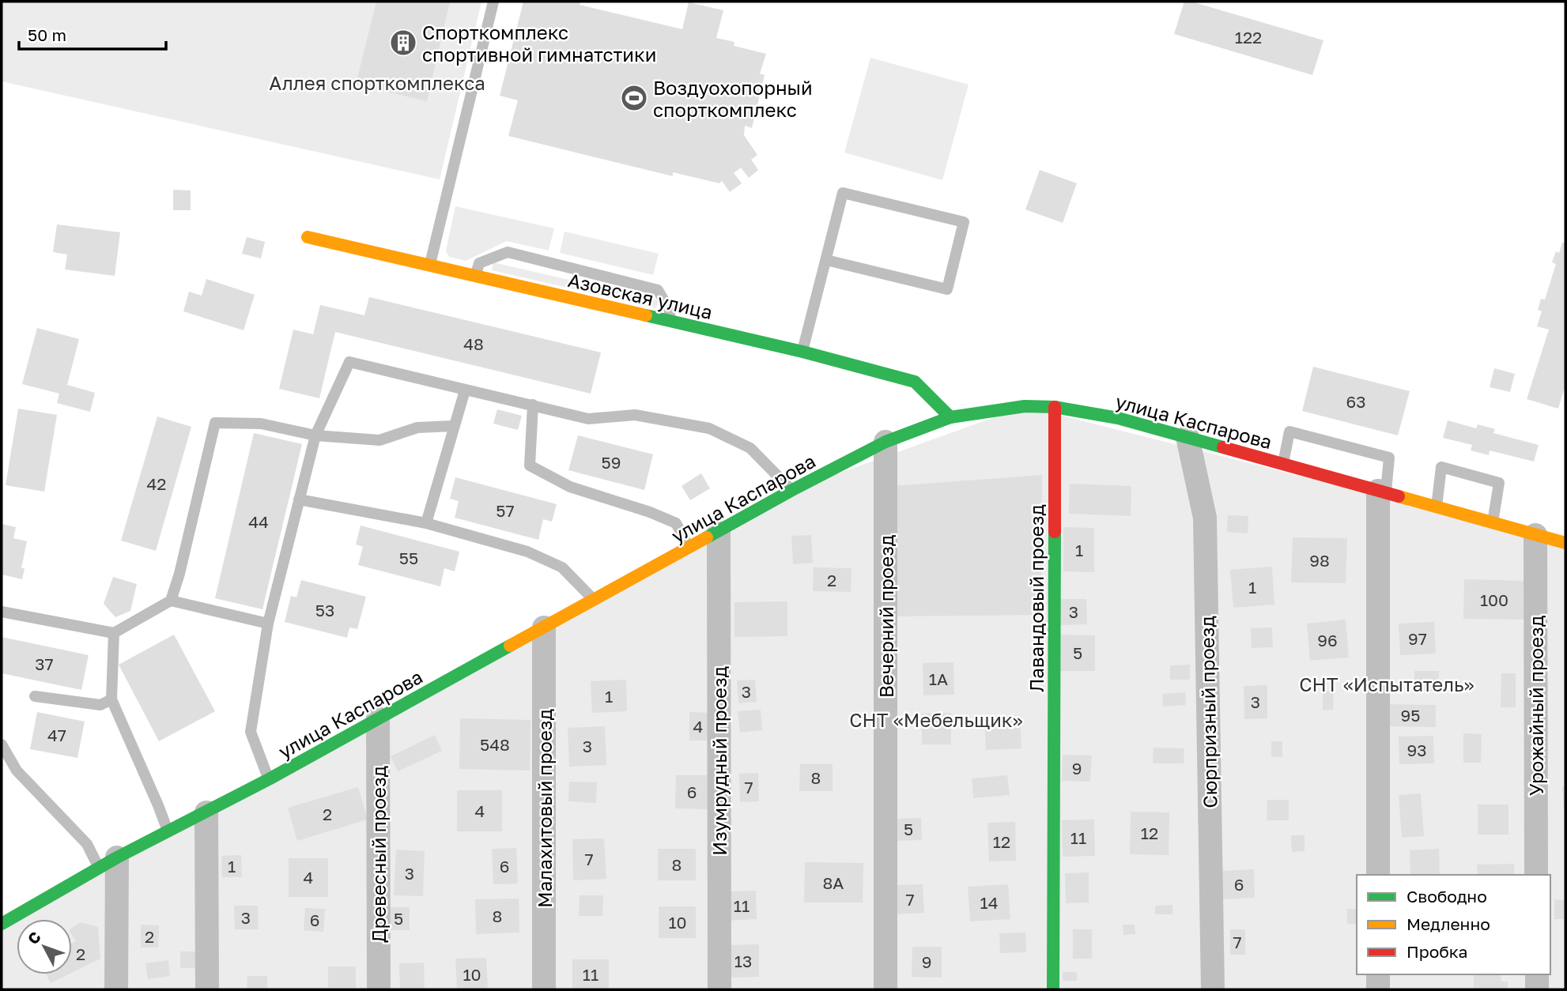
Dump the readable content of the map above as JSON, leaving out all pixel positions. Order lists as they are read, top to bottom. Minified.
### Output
{"streets":{"main road":["Азовская улица","улица Каспарова","Лавандовый проезд"],"street":["Вечерний проезд","Урожайный проезд","Сюрпризный проезд","Изумрудный проезд","Малахитовый проезд","Древесный проезд"]},"crossings":[["Азовская улица","улица Каспарова"],["улица Каспарова","Лавандовый проезд"],["улица Каспарова","Вечерний проезд"],["улица Каспарова","Урожайный проезд"],["улица Каспарова","Сюрпризный проезд"],["улица Каспарова","Изумрудный проезд"],["улица Каспарова","Малахитовый проезд"],["улица Каспарова","Древесный проезд"]],"parks":["Аллея спорткомплекса","СНТ «Испытатель»","СНТ «Мебельщик»"],"places":{"building":["Спорткомплекс спортивной гимнатстики"],"sports":["Воздуохопорный спорткомплекс"]},"house_numbers":["122","48","63","59","42","57","44","1","55","98","2","1","100","53","3","97","96","5","37","1А","3","1","3","95","4","47","548","3","93","9","8","7","6","4","2","5","12","11","12","7","8","1","6","3","4","8А","6","7","14","11","8","3","5","6","10","2","7","2","13","9","10","11"],"legend":["Свободно","Медленно","Пробка"],"scale_bar":"50 m","north":"top left"}
